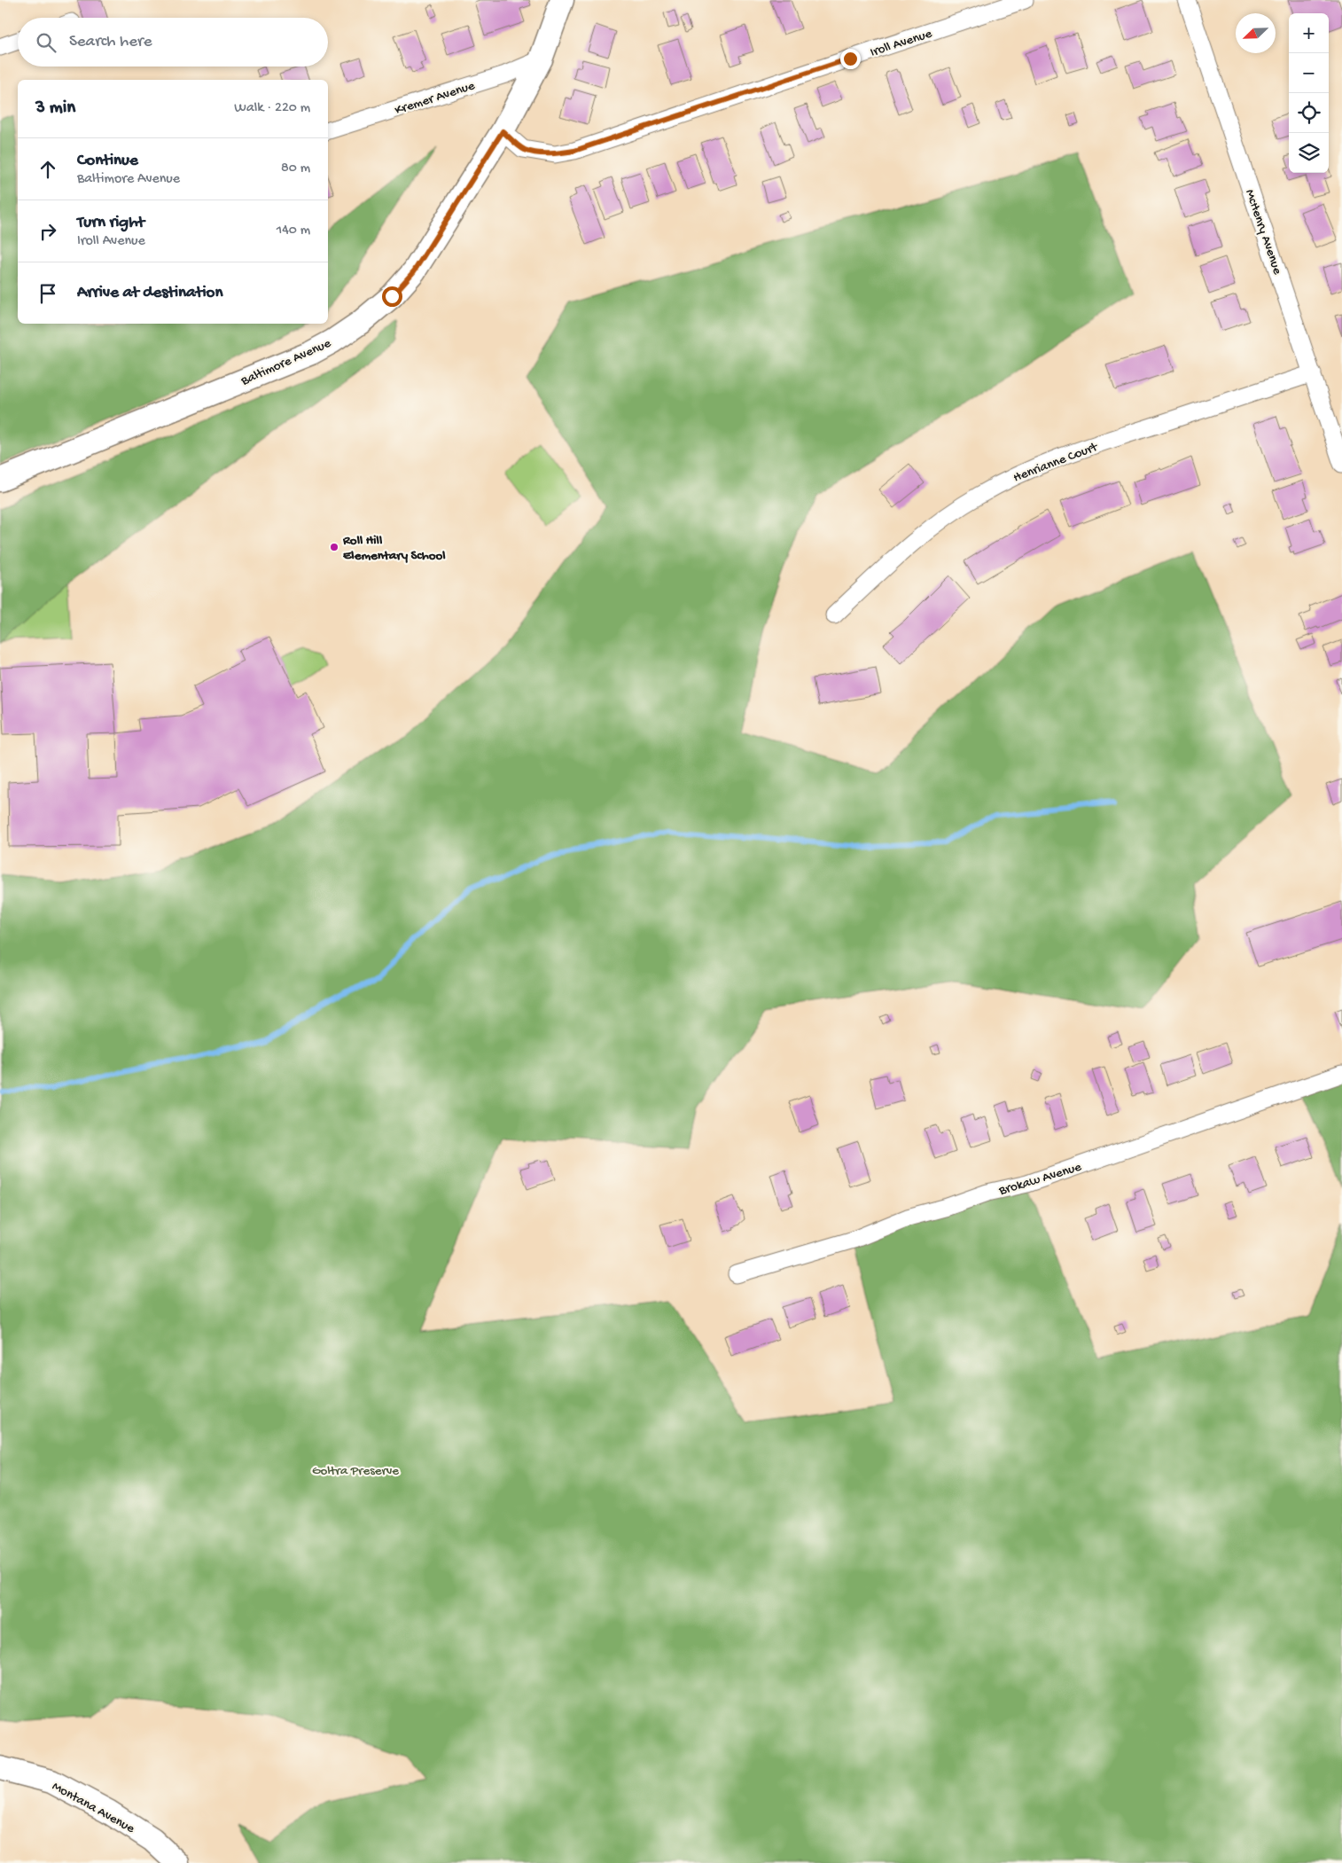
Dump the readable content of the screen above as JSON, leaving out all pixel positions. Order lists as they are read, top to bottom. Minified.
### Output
{"streets":{"street":["Iroll Avenue","Kremer Avenue","McHenry Avenue","Baltimore Avenue","Henrianne Court","Brokaw Avenue","Montana Avenue"]},"crossings":[["Iroll Avenue","Baltimore Avenue"],["Kremer Avenue","Baltimore Avenue"],["McHenry Avenue","Henrianne Court"]],"parks":["Goltra Preserve"],"places":["Roll Hill Elementary School"],"north":"bottom left","page":{"map_buttons":["+","−"],"search":"Search here","heading":["3 min","Walk · 220 m"],"list":[["Continue","Baltimore Avenue","80 m"],["Turn right","Iroll Avenue","140 m"],"Arrive at destination"]}}
